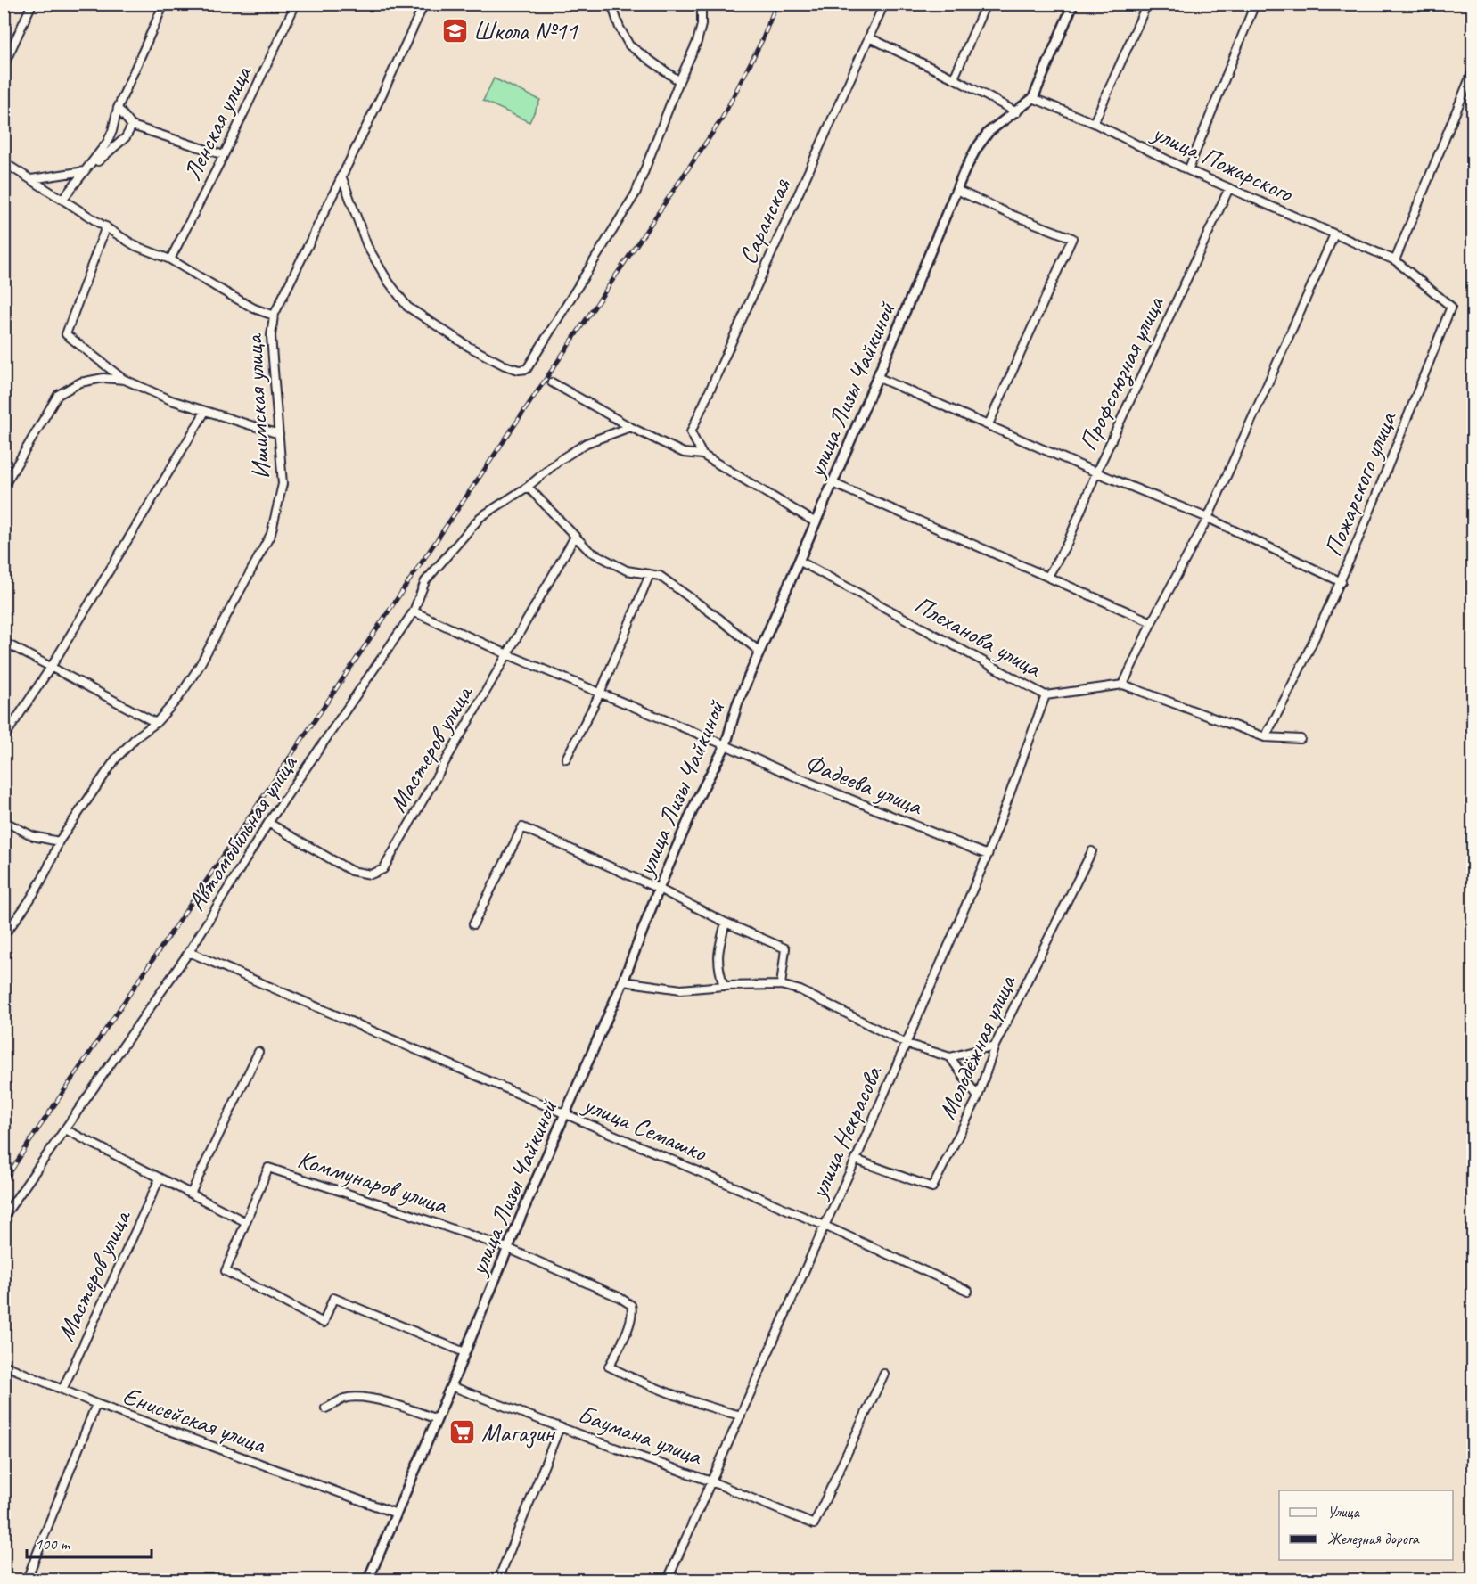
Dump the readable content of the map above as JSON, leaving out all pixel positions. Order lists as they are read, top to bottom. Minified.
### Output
{"streets":{"street":["Ленская улица","улица Пожарского","Саранская","Профсоюзная улица","улица Лизы Чайкиной","Ишимская улица","Пожарского улица","Плеханова улица","Мастеров улица","Фадеева улица","Автомобильная улица","Молодёжная улица","улица Семашко","улица Некрасова","Коммунаров улица","Енисейская улица","Баумана улица"]},"crossings":[["улица Пожарского","Профсоюзная улица"],["улица Пожарского","улица Лизы Чайкиной"],["улица Пожарского","Пожарского улица"],["улица Лизы Чайкиной","Плеханова улица"],["улица Лизы Чайкиной","Фадеева улица"],["улица Лизы Чайкиной","улица Семашко"],["улица Лизы Чайкиной","Коммунаров улица"],["улица Лизы Чайкиной","Енисейская улица"],["улица Лизы Чайкиной","Баумана улица"],["Пожарского улица","Плеханова улица"],["Плеханова улица","улица Некрасова"],["Мастеров улица","Фадеева улица"],["Мастеров улица","Автомобильная улица"],["Фадеева улица","Автомобильная улица"],["Фадеева улица","улица Некрасова"],["Автомобильная улица","улица Семашко"],["Молодёжная улица","улица Некрасова"],["улица Семашко","улица Некрасова"],["улица Некрасова","Коммунаров улица"],["улица Некрасова","Баумана улица"]],"places":{"school or university":["Школа №11"],"supermarket":["Магазин"]},"legend":["Улица","Железная дорога"],"scale_bar":"100 m"}
